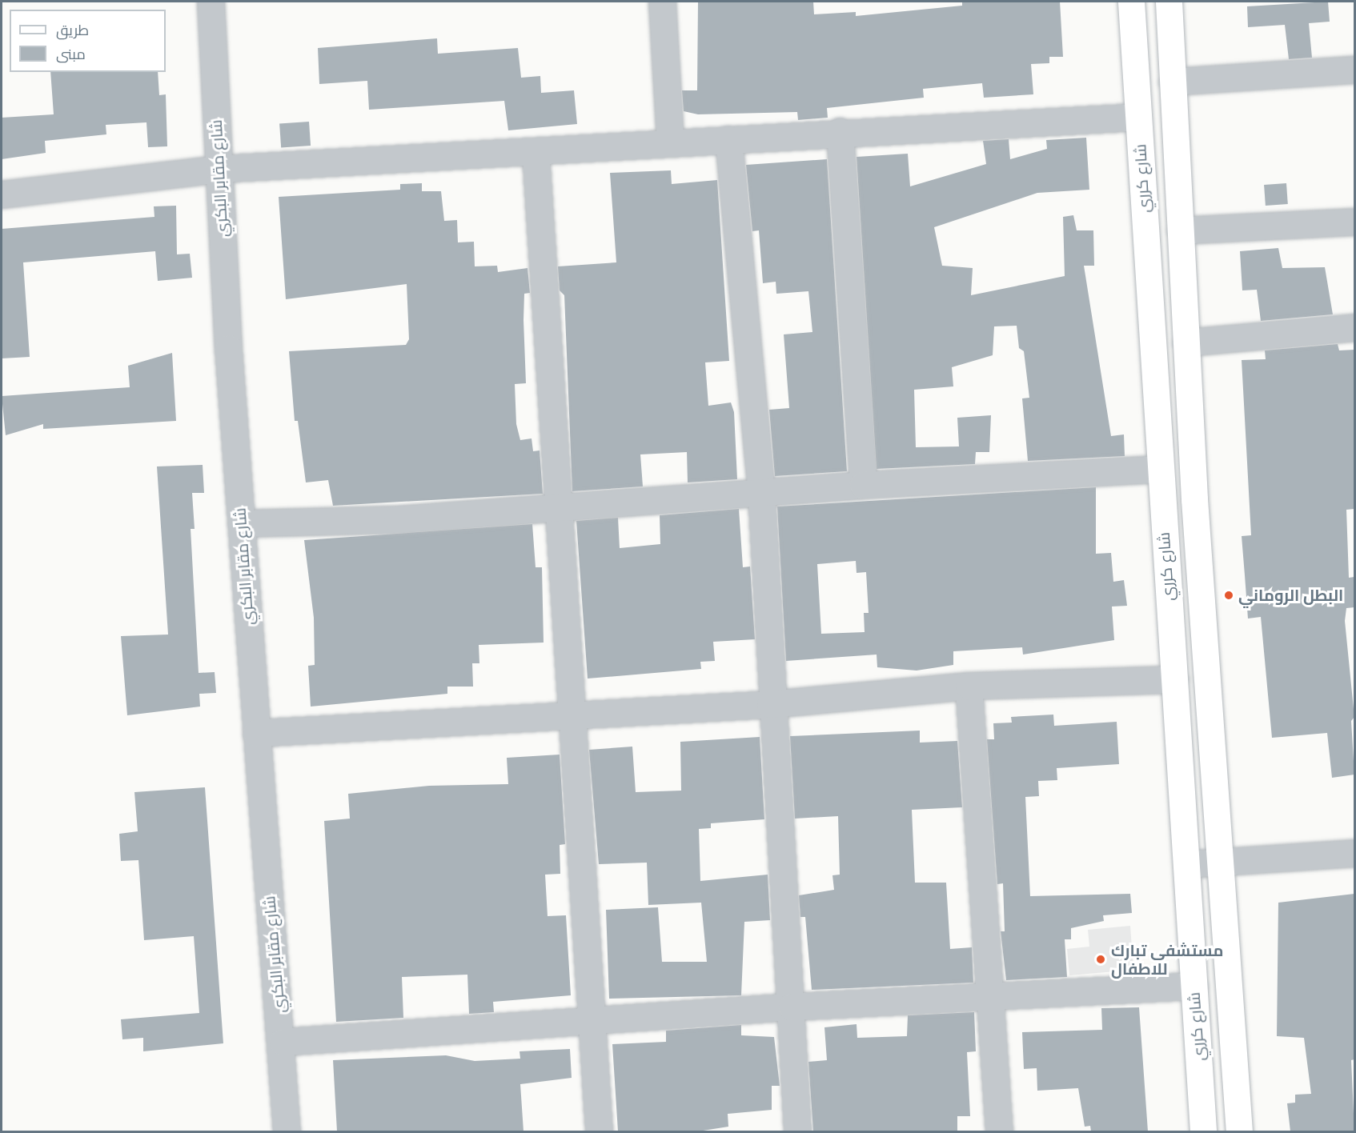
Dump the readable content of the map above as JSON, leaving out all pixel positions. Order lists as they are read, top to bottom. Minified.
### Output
{"streets":{"main road":["شارع كرري"],"street":["شارع مقابر البكري"]},"places":["البطل الروماني","مستشفى تبارك للاطفال"],"legend":["طريق","مبنى"]}
